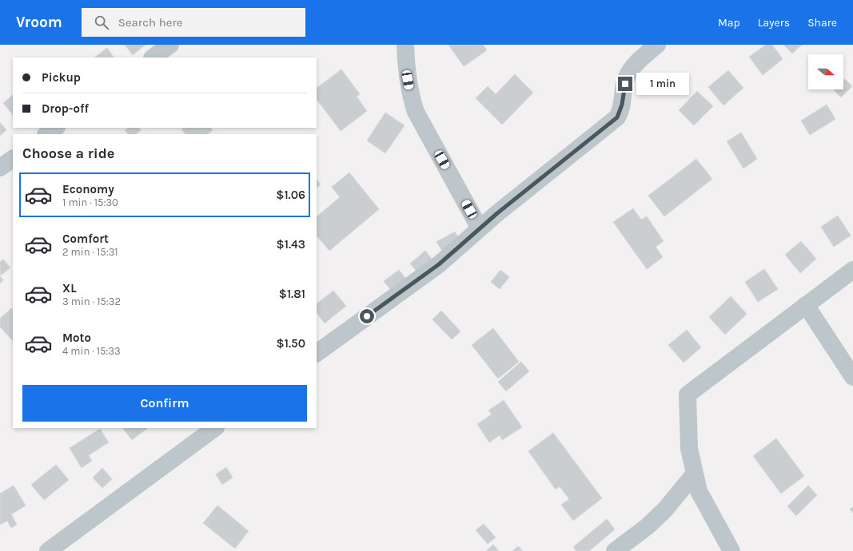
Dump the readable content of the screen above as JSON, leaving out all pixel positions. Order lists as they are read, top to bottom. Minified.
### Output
{"north":"right","page":{"header":"Vroom","search":"Search here","nav":["Map","Layers","Share"],"banner":["Pickup","Drop-off"],"bubble":"1 min","heading":"Choose a ride","list":[{"name":"Economy","note":"1 min · 15:30","value":"$1.06"},{"name":"Comfort","note":"2 min · 15:31","value":"$1.43"},{"name":"XL","note":"3 min · 15:32","value":"$1.81"},{"name":"Moto","note":"4 min · 15:33","value":"$1.50"}],"buttons":"Confirm"}}
